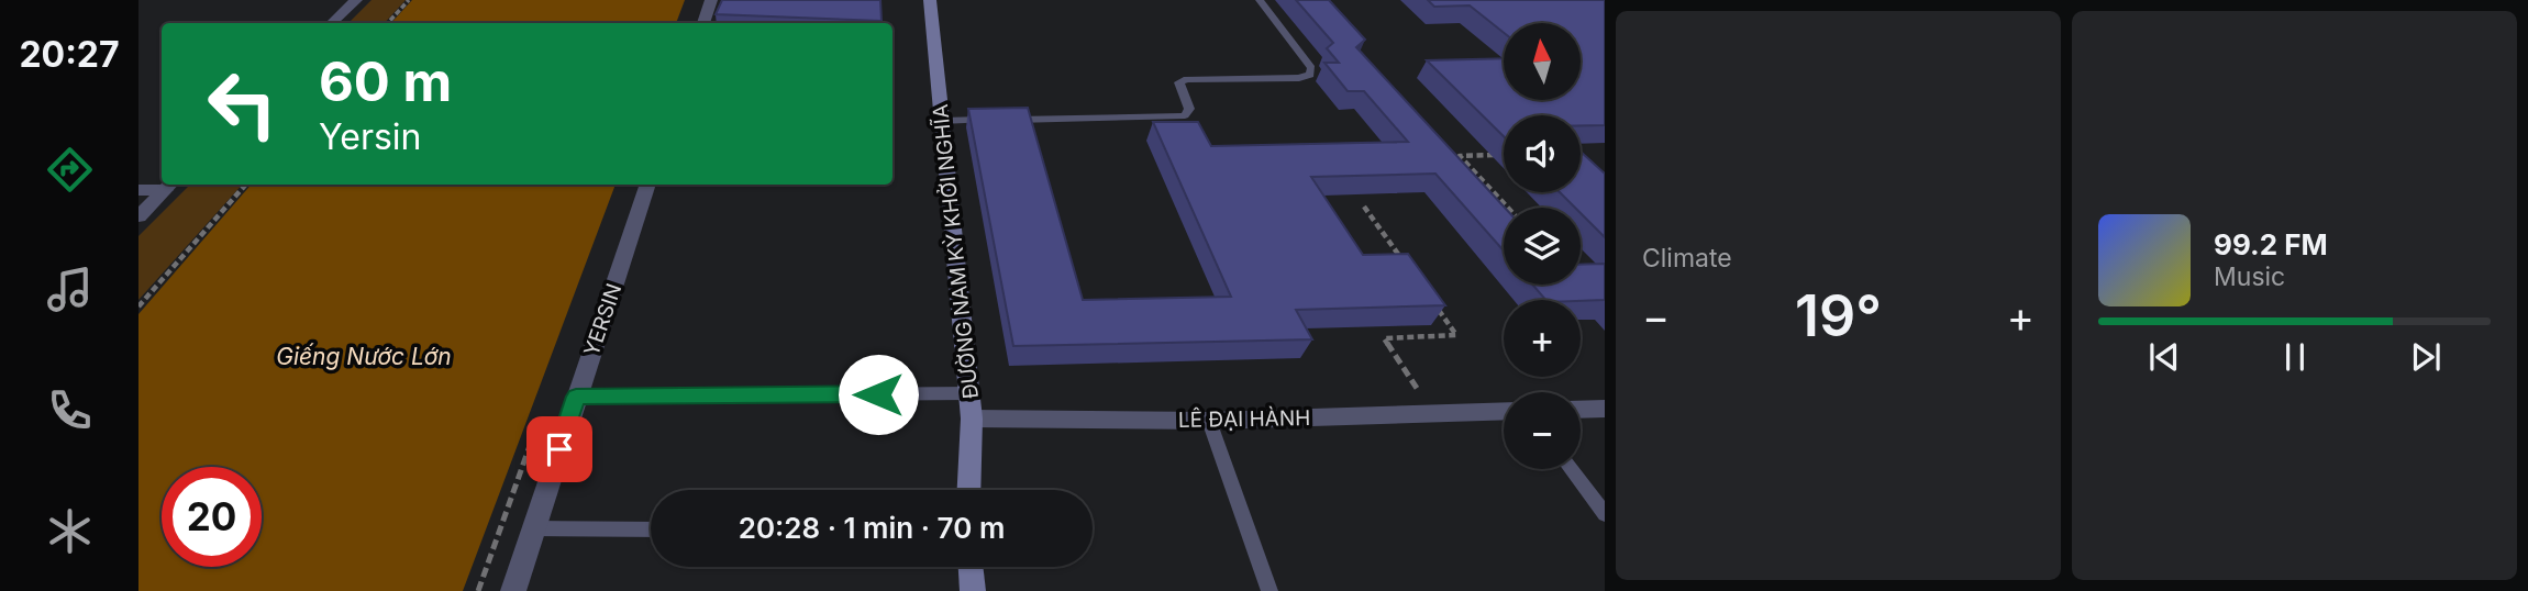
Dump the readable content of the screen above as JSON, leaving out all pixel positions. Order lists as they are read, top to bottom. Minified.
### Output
{"streets":{"main road":["ĐƯỜNG NAM KỲ KHỞI NGHĨA"],"street":["YERSIN","LÊ ĐẠI HÀNH"]},"crossings":[["ĐƯỜNG NAM KỲ KHỞI NGHĨA","LÊ ĐẠI HÀNH"]],"water":["Giếng Nước Lớn"],"north":"top","page":{"tabs":"20:27","tile":"Climate","map_buttons":["+","−"],"turn":["60 m","Yersin"],"song":["99.2 FM","Music"],"heat":["−","19°","+"],"limit":"20","trip":"20:28 · 1 min · 70 m"}}
